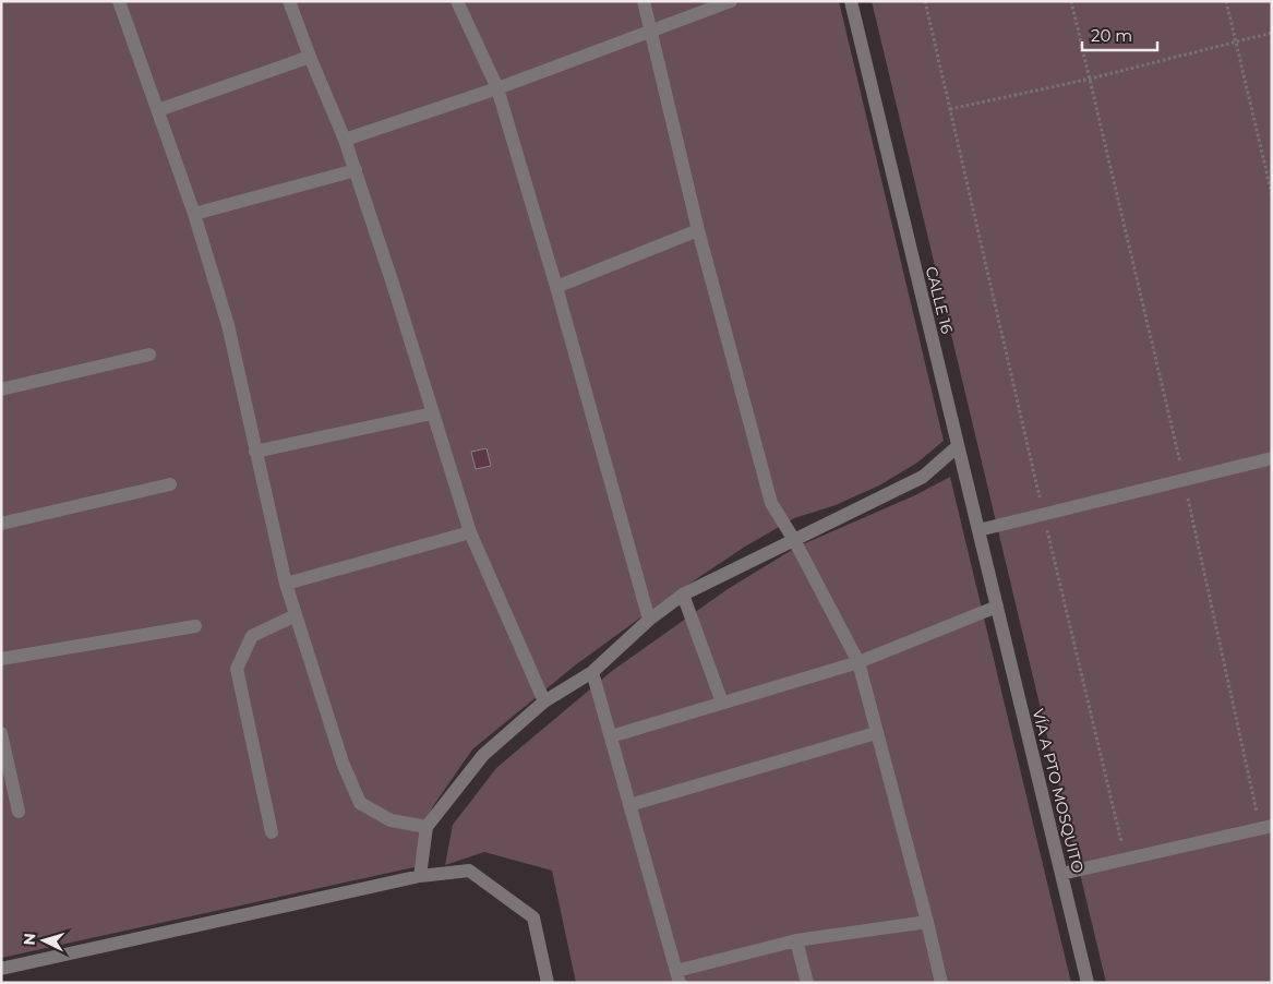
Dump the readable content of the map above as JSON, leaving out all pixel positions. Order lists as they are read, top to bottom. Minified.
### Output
{"streets":{"street":["CALLE 16","VÍA A PTO MOSQUITO"]},"crossings":[["CALLE 16","VÍA A PTO MOSQUITO"]],"scale_bar":"20 m","north":"left"}
